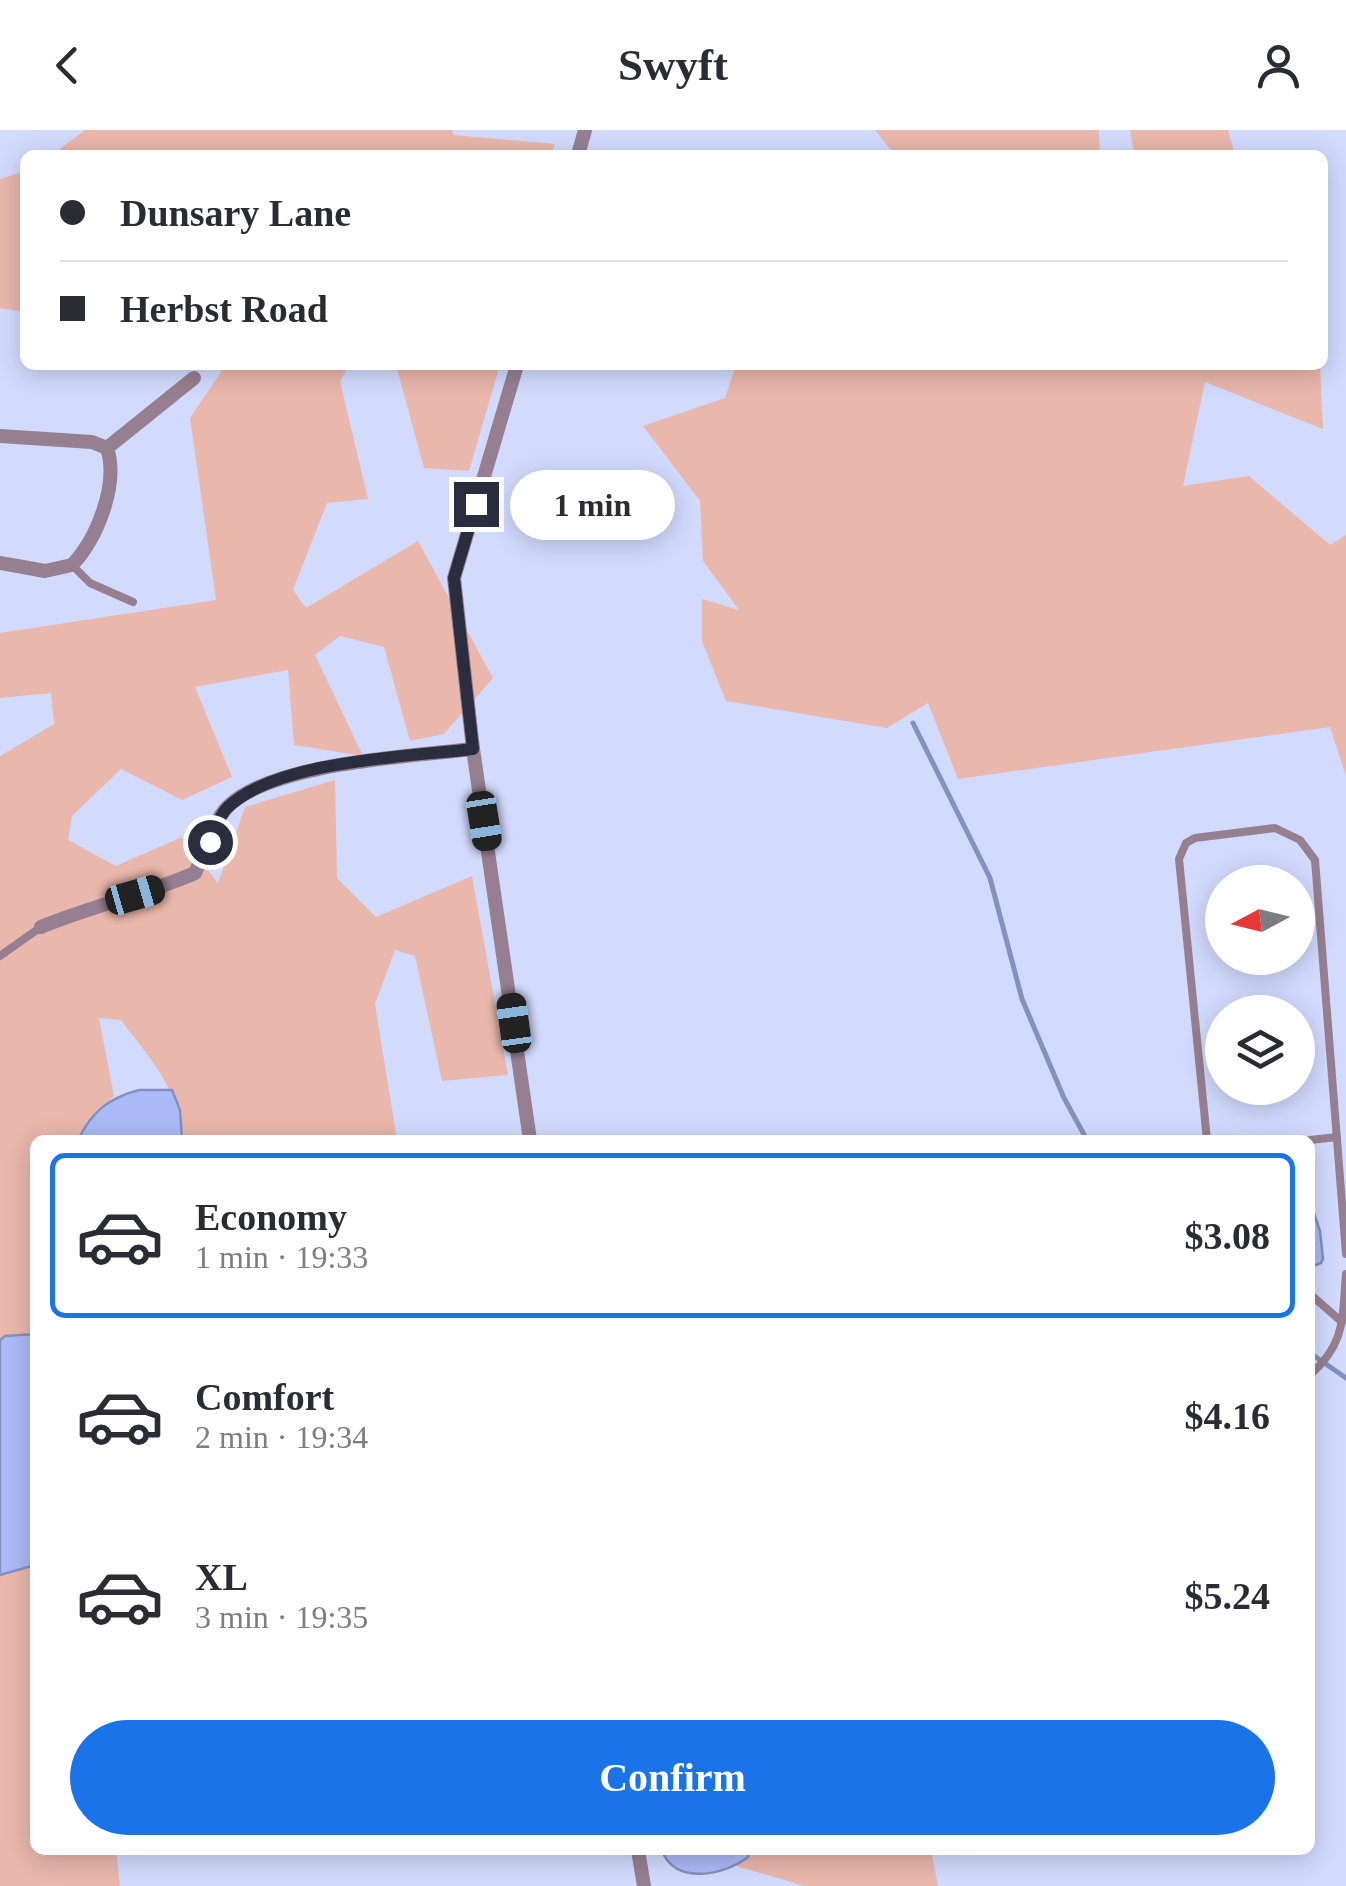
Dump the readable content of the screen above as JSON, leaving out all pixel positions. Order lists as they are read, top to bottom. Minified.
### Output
{"north":"left","page":{"header":"Swyft","banner":["Dunsary Lane","Herbst Road"],"bubble":"1 min","list":[{"name":"Economy","note":"1 min · 19:33","value":"$3.08"},{"name":"Comfort","note":"2 min · 19:34","value":"$4.16"},{"name":"XL","note":"3 min · 19:35","value":"$5.24"}],"buttons":"Confirm"}}
